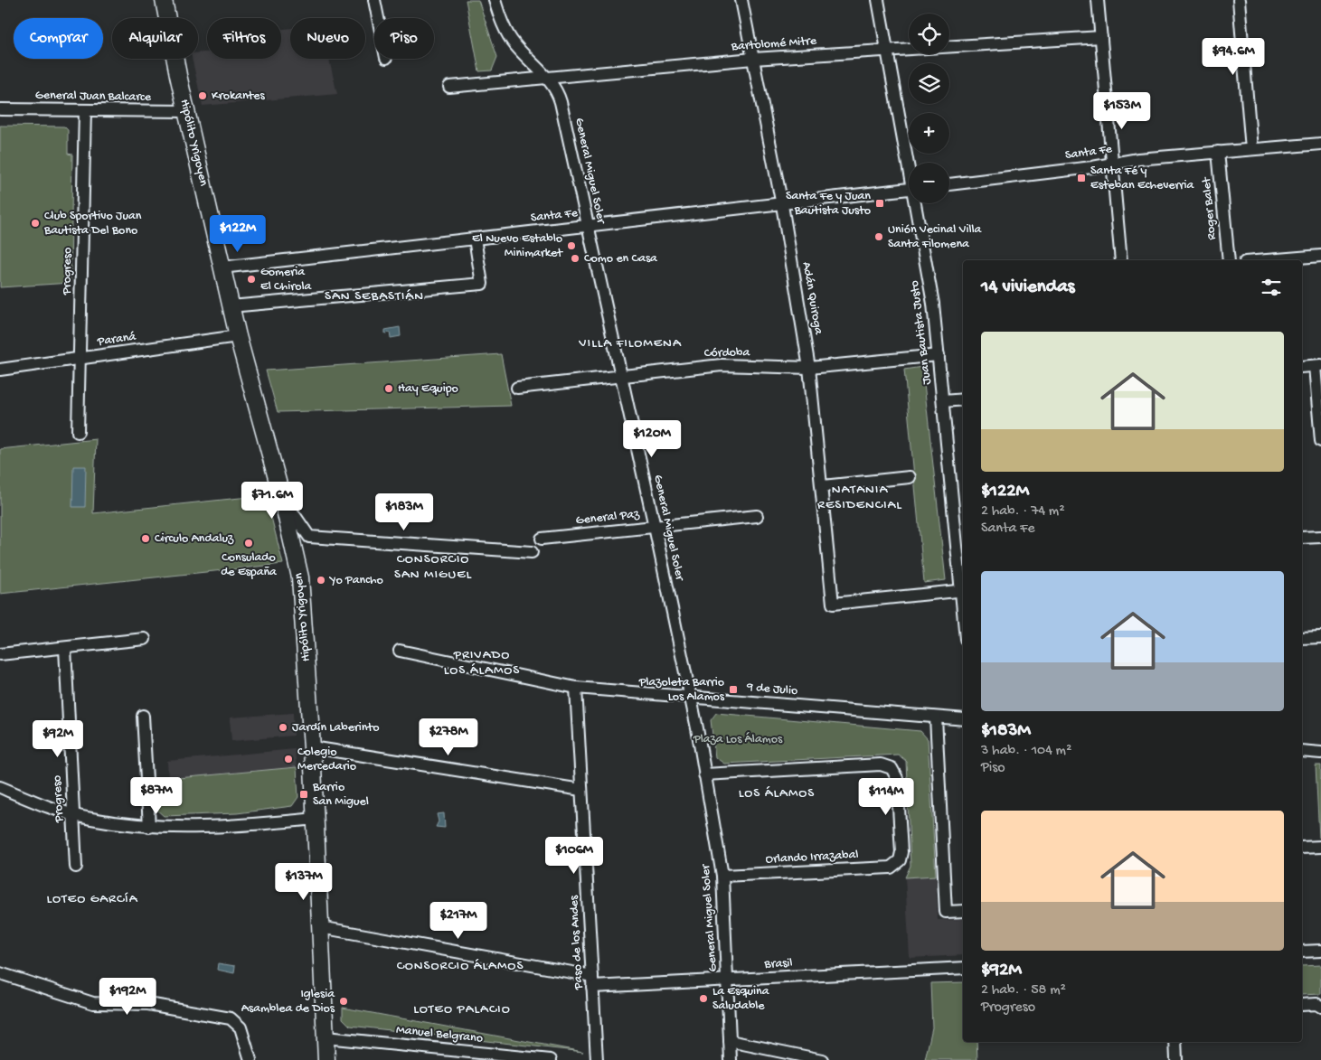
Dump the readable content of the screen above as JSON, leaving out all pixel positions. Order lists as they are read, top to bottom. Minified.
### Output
{"streets":{"main road":["Hipólito Yrigoyen"],"street":["Bartolomé Mitre","General Juan Balcarce","Santa Fe","General Miguel Soler","Roger Balet","Progreso","Adán Quiroga","Juan Bautista Justo","Paraná","Córdoba","General Paz","9 de Julio","Orlando Irrazabal","Paso de los Andes","Brasil","Manuel Belgrano"]},"crossings":[["Bartolomé Mitre","General Miguel Soler"],["Bartolomé Mitre","Adán Quiroga"],["Bartolomé Mitre","Juan Bautista Justo"],["General Juan Balcarce","Hipólito Yrigoyen"],["General Juan Balcarce","Progreso"],["Hipólito Yrigoyen","Santa Fe"],["Hipólito Yrigoyen","Paraná"],["Hipólito Yrigoyen","Brasil"],["Hipólito Yrigoyen","Manuel Belgrano"],["Santa Fe","General Miguel Soler"],["Santa Fe","Roger Balet"],["Santa Fe","Adán Quiroga"],["General Miguel Soler","Córdoba"],["General Miguel Soler","General Paz"],["General Miguel Soler","9 de Julio"],["General Miguel Soler","Orlando Irrazabal"],["General Miguel Soler","Brasil"],["Progreso","Paraná"],["Adán Quiroga","Juan Bautista Justo"],["Adán Quiroga","Córdoba"],["Juan Bautista Justo","Córdoba"],["9 de Julio","Paso de los Andes"],["Paso de los Andes","Brasil"]],"districts":["SAN SEBASTIÁN","VILLA FILOMENA","NATANIA RESIDENCIAL","CONSORCIO SAN MIGUEL","PRIVADO LOS ÁLAMOS","LOS ÁLAMOS","LOTEO GARCÍA","CONSORCIO ÁLAMOS","LOTEO PALACIO"],"parks":["Plaza Los Álamos"],"places":{"other":["Krokantes","Club Sportivo Juan Bautista Del Bono","Unión Vecinal Villa Santa Filomena","El Nuevo Establo Minimarket","Como en Casa","Gomeria El Chirola","Hay Equipo","Circulo Andaluz","Consulado de España","Yo Pancho","Jardín Laberinto","Colegio Mercedario","La Esquina Saludable","Iglesia Asamblea de Dios"],"transit":["Santa Fé y Esteban Echeverria","Santa Fe y Juan Bautista Justo","Plazoleta Barrio Los Alamos","Barrio San Miguel"]},"page":{"map_buttons":["+","−"],"chip":["Comprar","Alquilar","Filtros","Nuevo","Piso"],"price":["$94.6M","$153M","$122M","$120M","$71.6M","$183M","$278M","$92M","$87M","$114M","$106M","$137M","$217M","$192M"],"heading":"14 viviendas","list":[{"name":"$122M","note":"2 hab. · 74 m² · Santa Fe"},{"name":"$183M","note":"3 hab. · 104 m² · Piso"},{"name":"$92M","note":"2 hab. · 58 m² · Progreso"}]}}
